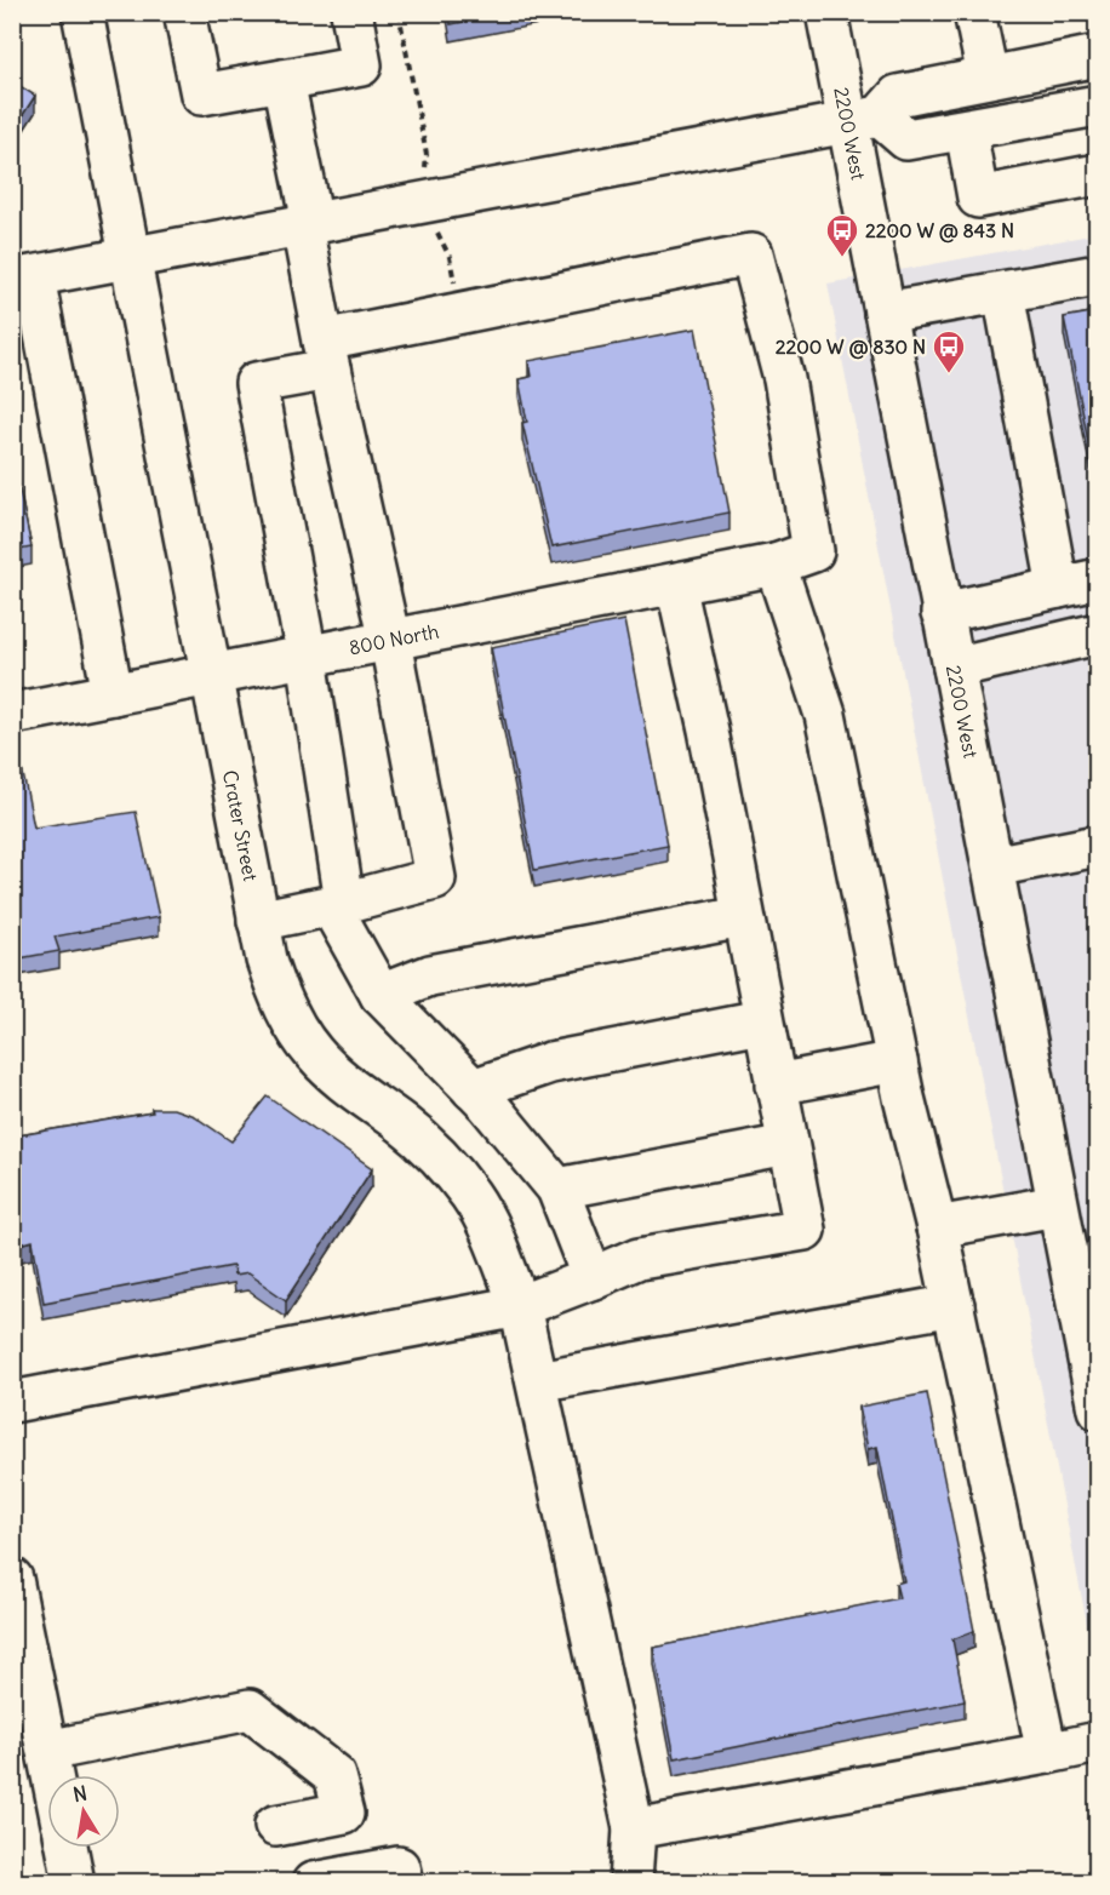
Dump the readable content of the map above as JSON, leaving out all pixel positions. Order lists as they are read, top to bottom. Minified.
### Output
{"streets":{"street":["2200 West","800 North","Crater Street"]},"crossings":[["800 North","Crater Street"]],"places":{"bus stop":["2200 W @ 843 N","2200 W @ 830 N"]},"north":"top"}
